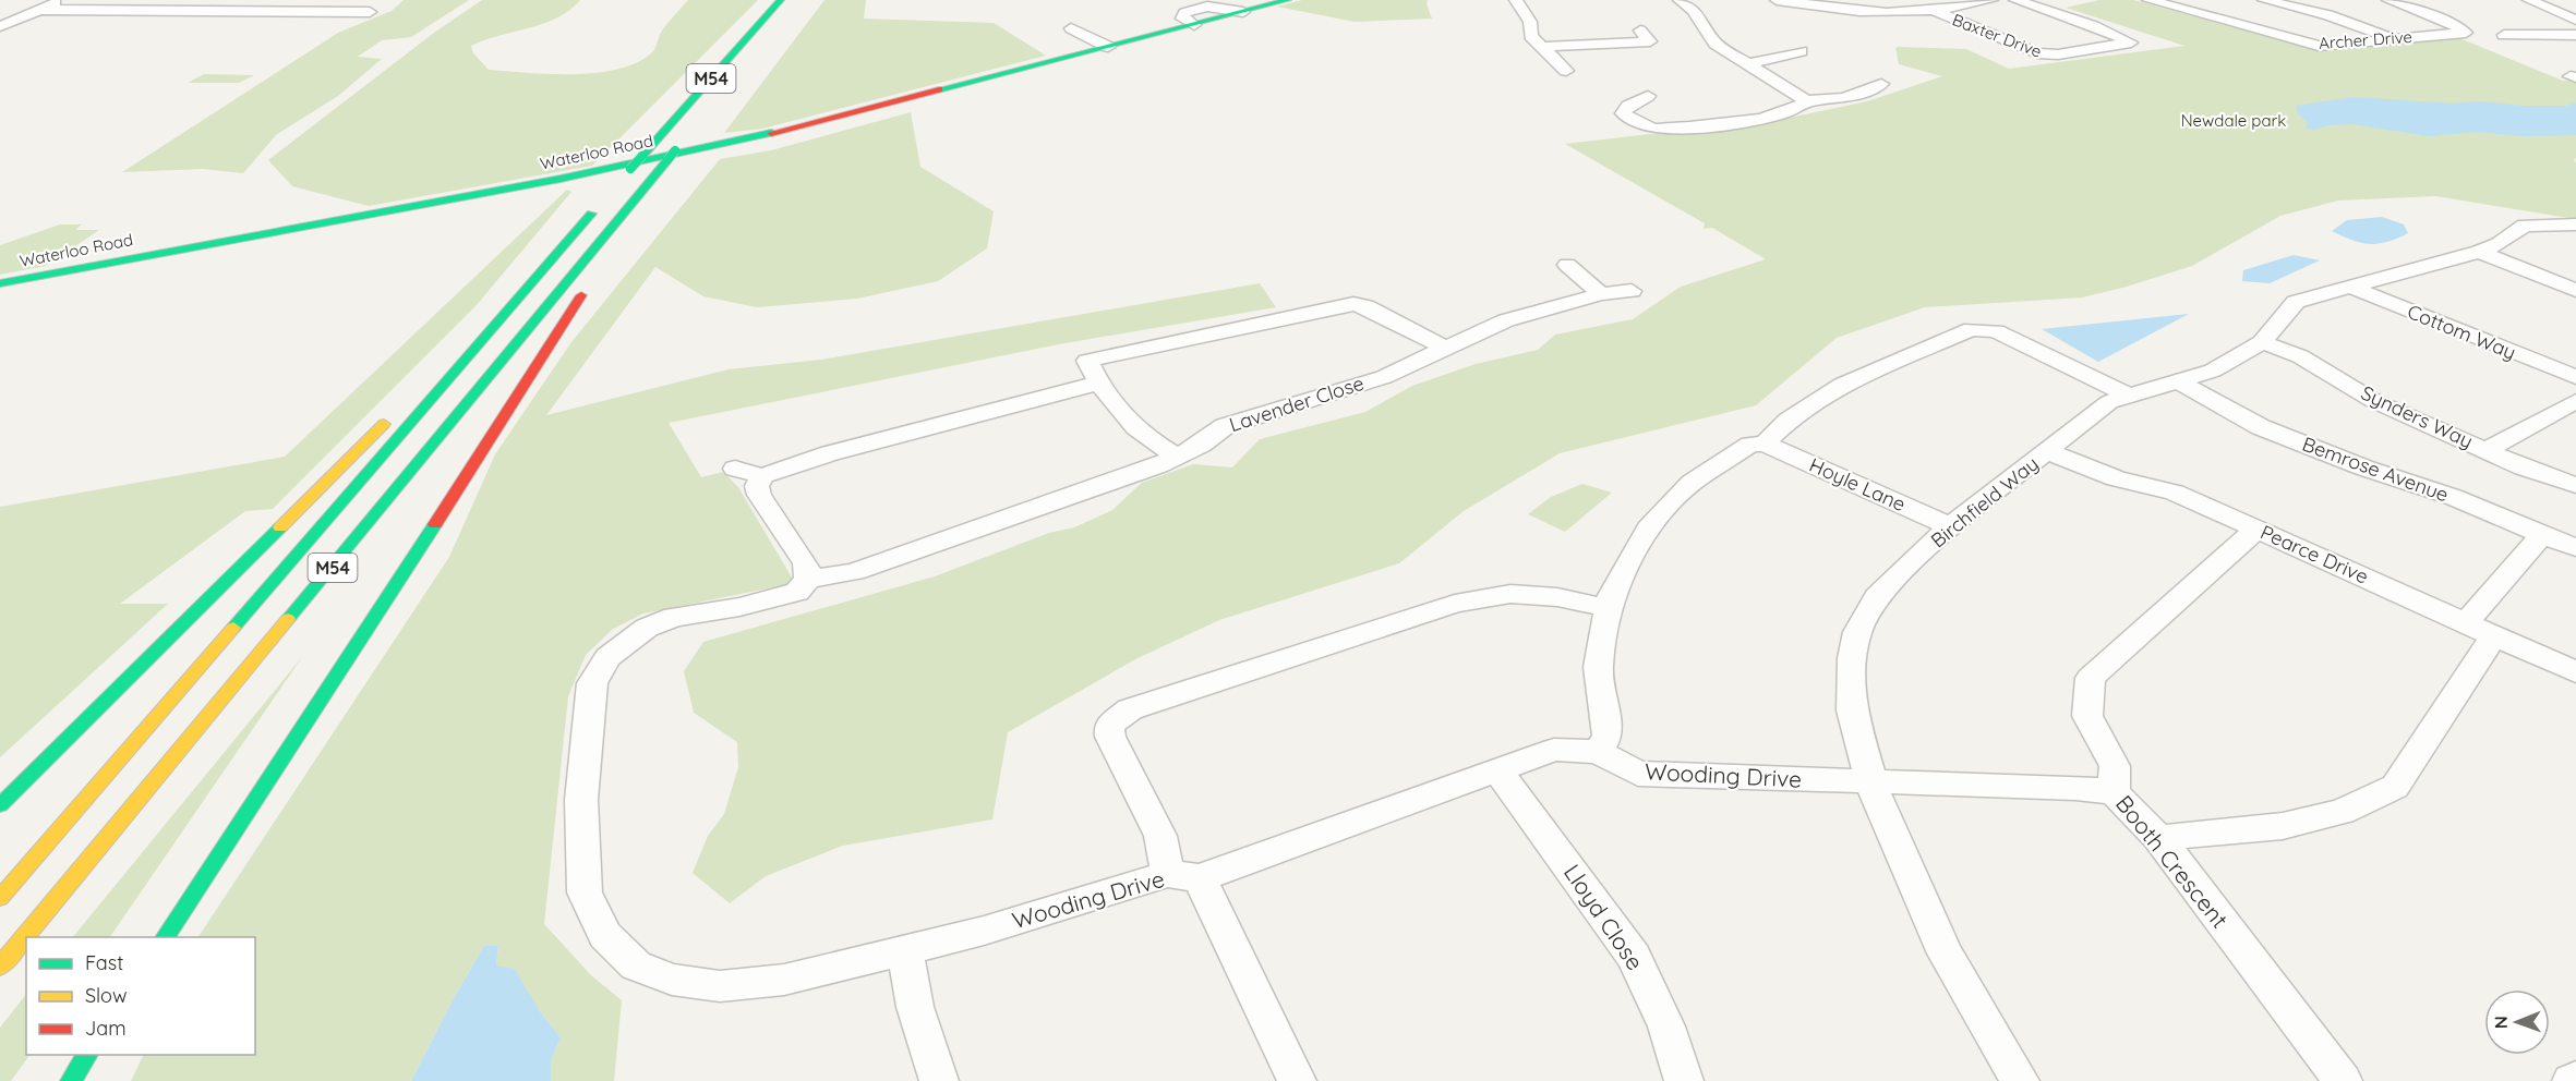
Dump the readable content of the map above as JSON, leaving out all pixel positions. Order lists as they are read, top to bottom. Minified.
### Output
{"streets":{"main road":["M54","Waterloo Road"],"street":["Baxter Drive","Archer Drive","Cottom Way","Lavender Close","Synders Way","Bemrose Avenue","Hoyle Lane","Birchfield Way","Pearce Drive","Wooding Drive","Booth Crescent","Lloyd Close"]},"crossings":[["Cottom Way","Birchfield Way"],["Lavender Close","Wooding Drive"],["Synders Way","Birchfield Way"],["Bemrose Avenue","Birchfield Way"],["Hoyle Lane","Birchfield Way"],["Birchfield Way","Pearce Drive"],["Birchfield Way","Wooding Drive"],["Pearce Drive","Booth Crescent"],["Wooding Drive","Booth Crescent"],["Wooding Drive","Lloyd Close"]],"parks":["Newdale park"],"legend":["Fast","Slow","Jam"],"north":"left"}
